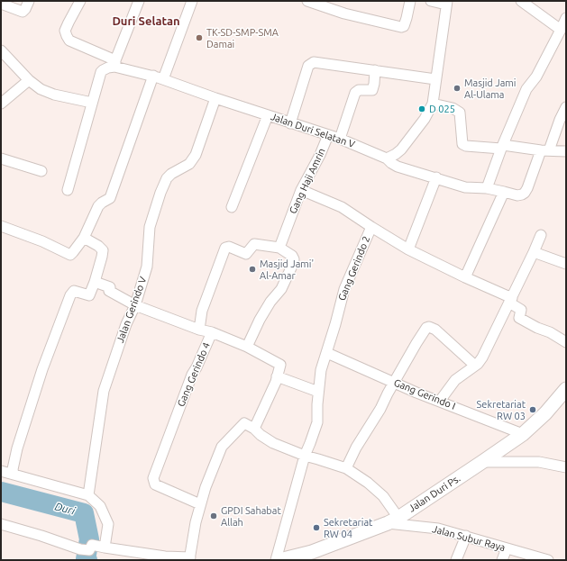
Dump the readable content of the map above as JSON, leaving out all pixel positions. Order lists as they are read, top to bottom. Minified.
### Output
{"streets":{"street":["Jalan Duri Selatan V","Gang Haji Amrin","Gang Gerindo 2","Jalan Gerindo V","Gang Gerindo 4","Gang Gerindo I","Jalan Duri Ps.","Jalan Subur Raya"]},"crossings":[["Jalan Duri Selatan V","Gang Haji Amrin"],["Jalan Duri Selatan V","Jalan Gerindo V"],["Gang Gerindo 2","Gang Gerindo I"],["Gang Gerindo I","Jalan Duri Ps."],["Jalan Duri Ps.","Jalan Subur Raya"]],"districts":["Duri Selatan"],"water":["Duri"],"places":["TK-SD-SMP-SMA Damai","Masjid Jami Al-Ulama","D 025","Masjid Jami' Al-Amar","Sekretariat RW 03","GPDI Sahabat Allah","Sekretariat RW 04"]}
